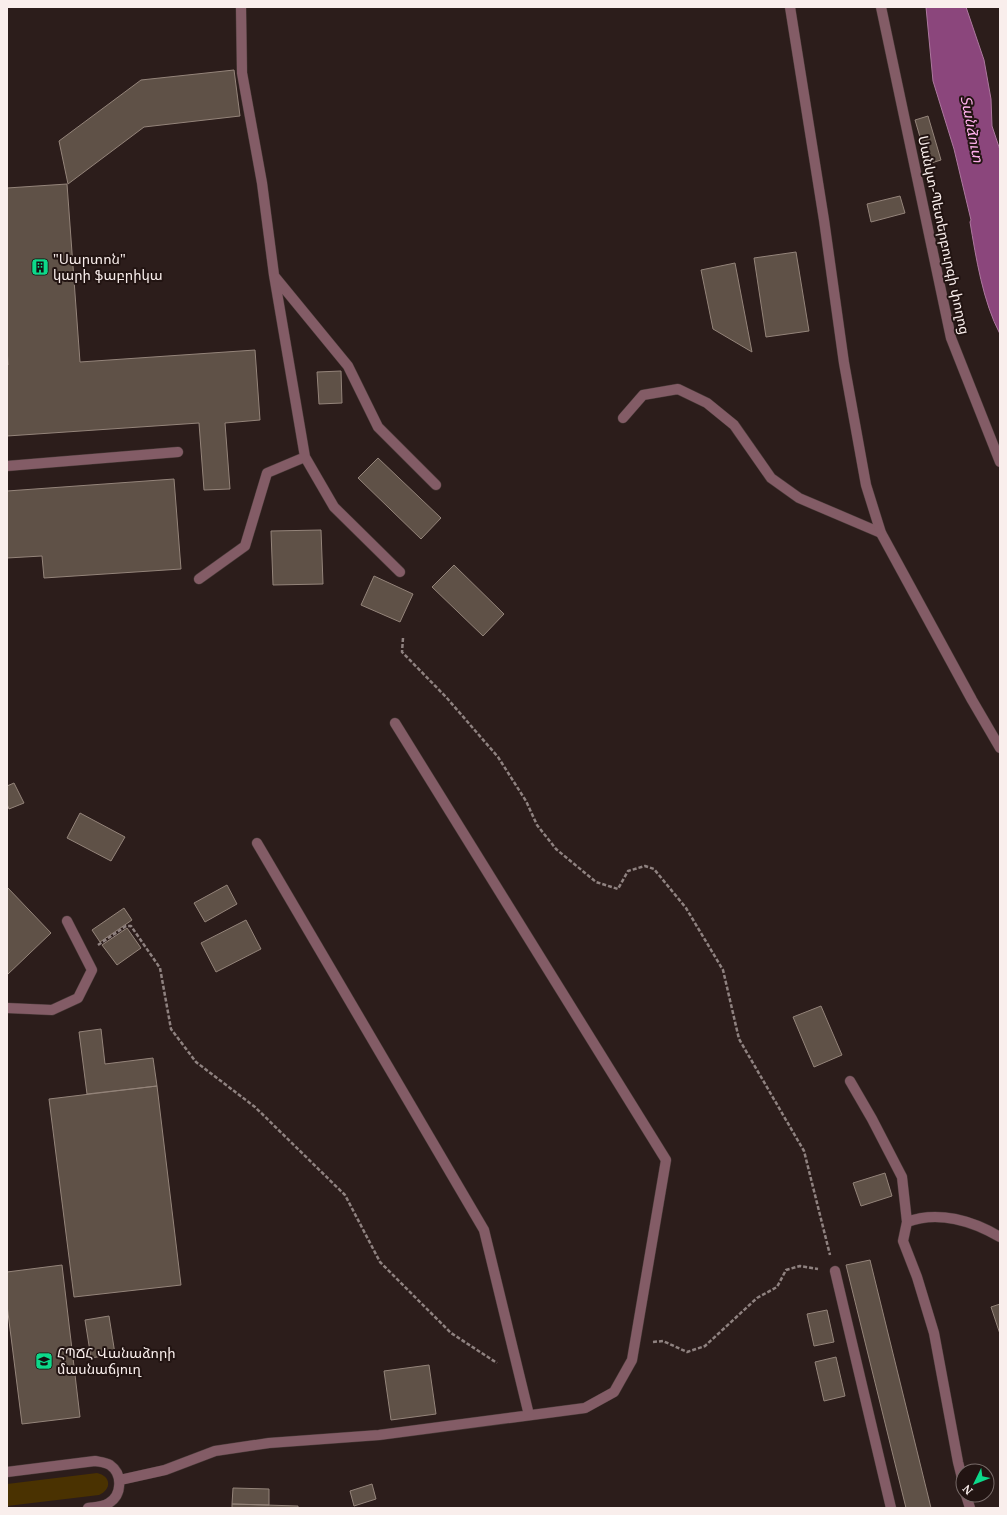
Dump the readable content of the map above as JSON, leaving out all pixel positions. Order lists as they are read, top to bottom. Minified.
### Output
{"streets":{"street":["Սանկտ-Պետերբուրգի փողոց"]},"water":["Տանձուտ"],"places":{"building":["\"Սարտոն\" կարի ֆաբրիկա"],"school or university":["ՀՊՃՀ Վանաձորի մասնաճյուղ"]},"north":"bottom left"}
